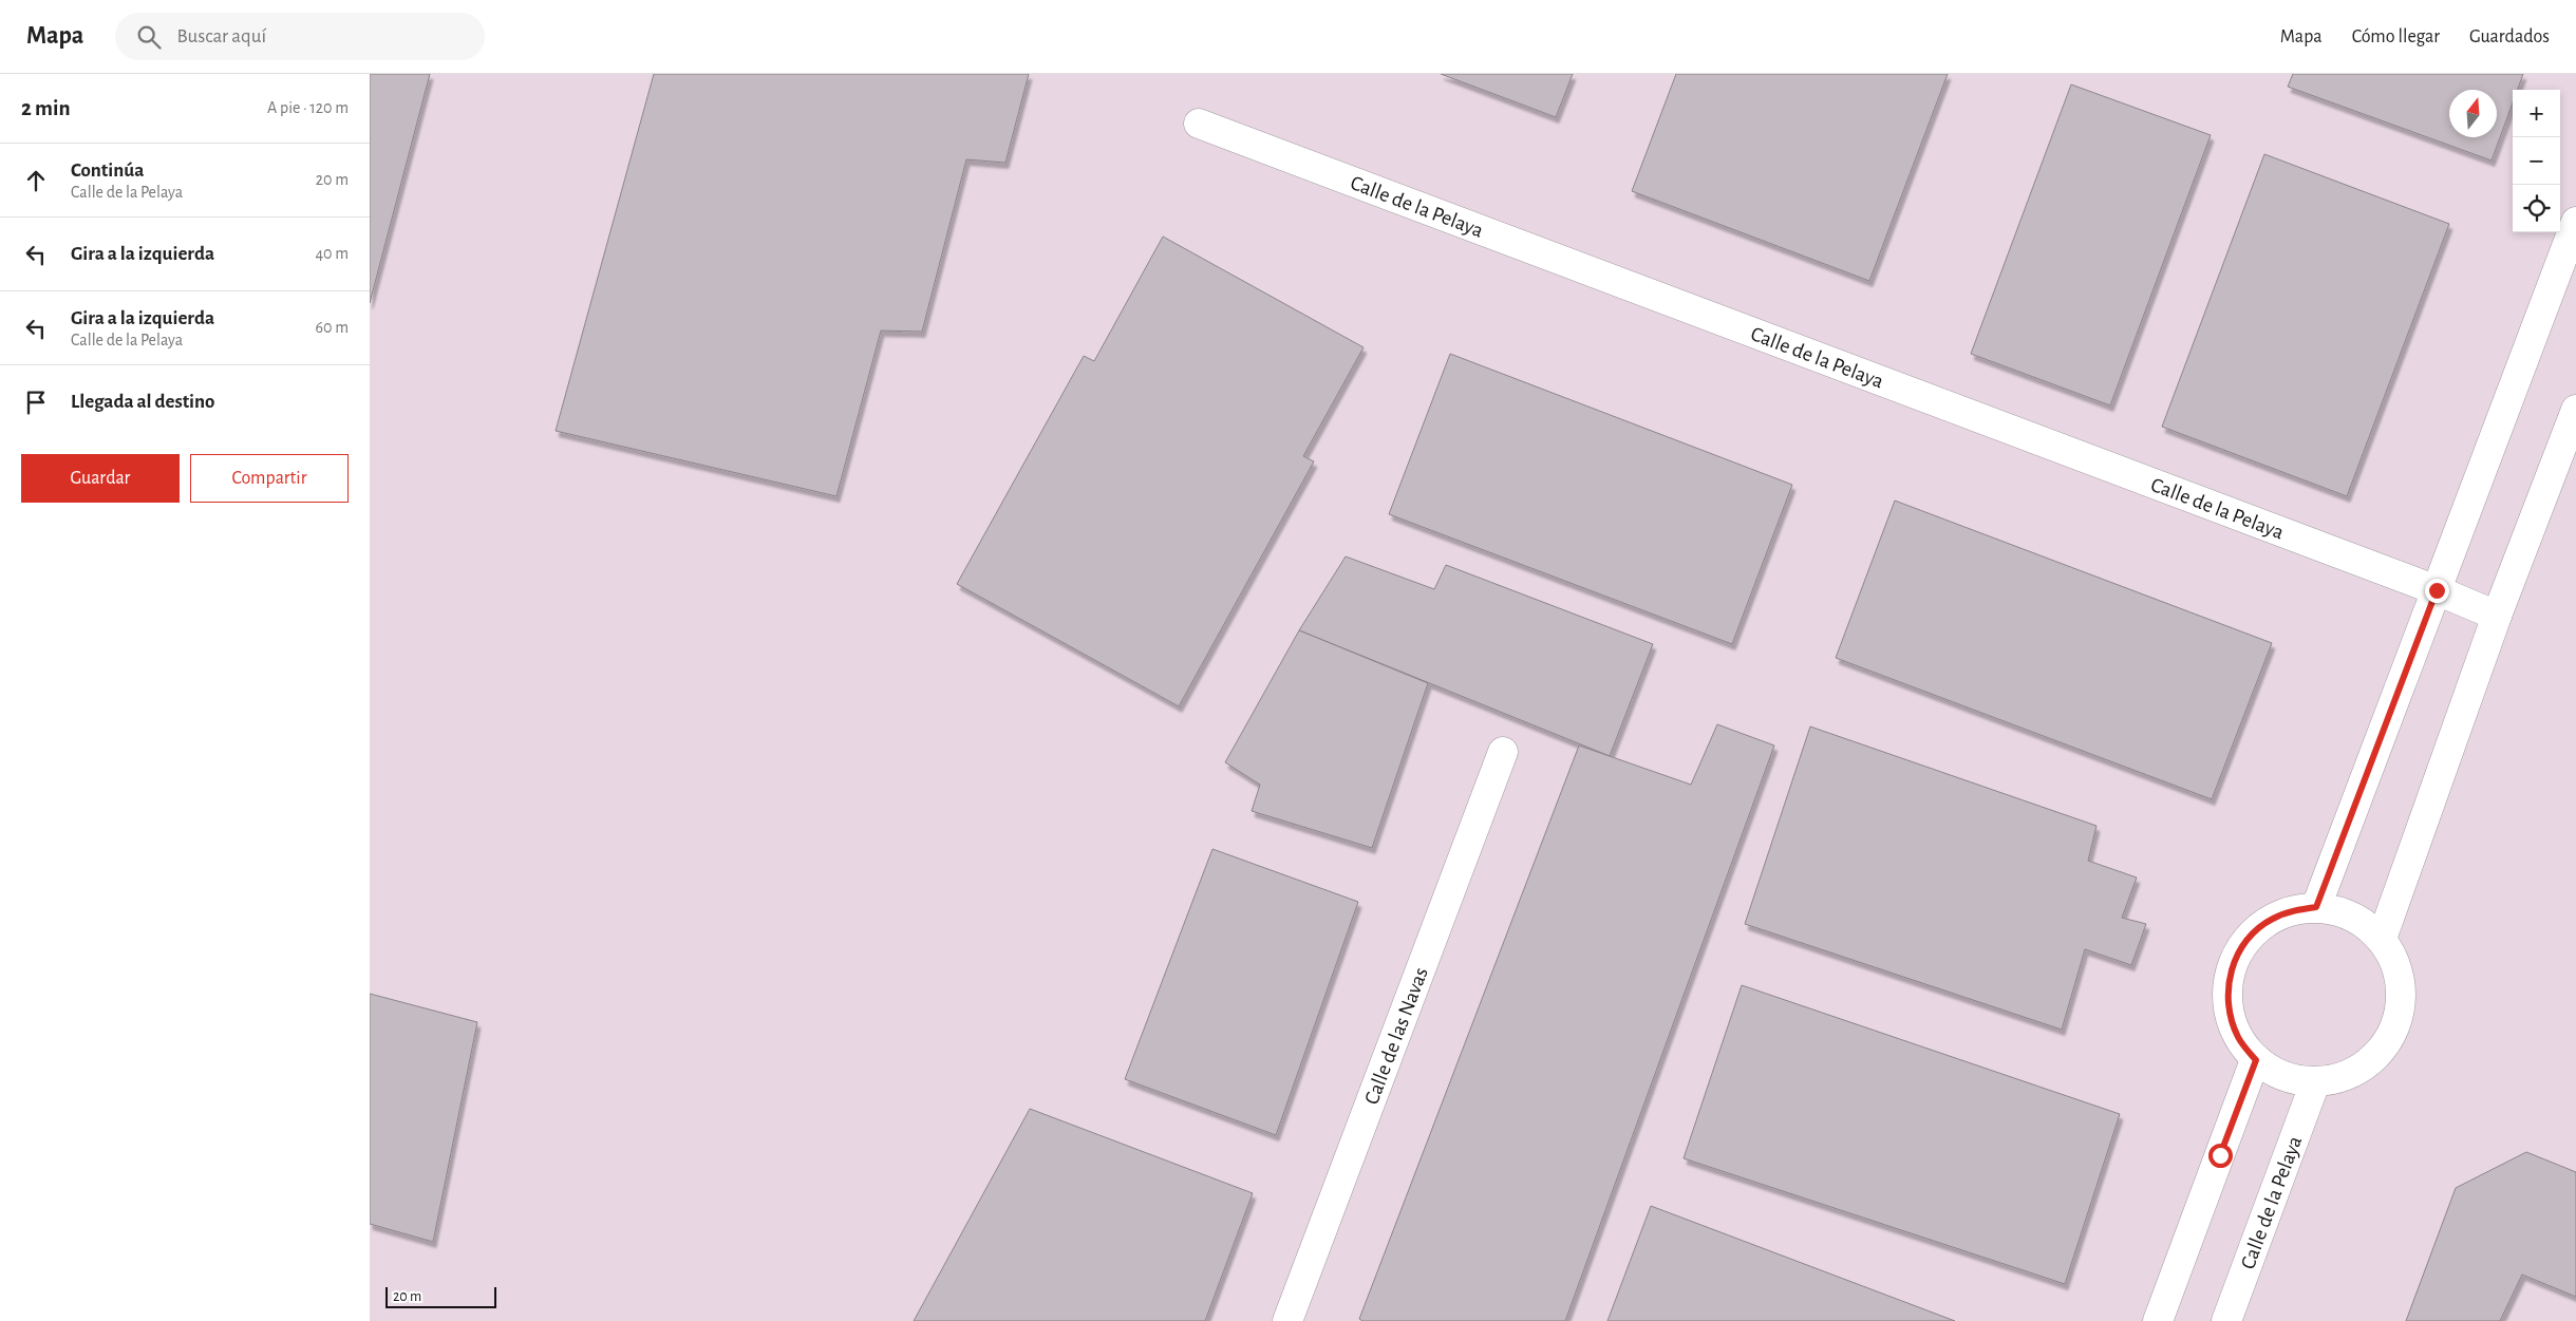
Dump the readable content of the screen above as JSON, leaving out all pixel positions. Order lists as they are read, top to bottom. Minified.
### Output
{"streets":{"street":["Calle de la Pelaya","Calle de las Navas"]},"scale_bar":"20 m","north":"top","page":{"header":"Mapa","search":"Buscar aquí","nav":["Mapa","Cómo llegar","Guardados"],"heading":["2 min","A pie · 120 m"],"map_buttons":["+","−"],"list":[["Continúa","Calle de la Pelaya","20 m"],["Gira a la izquierda","40 m"],["Gira a la izquierda","Calle de la Pelaya","60 m"],"Llegada al destino"],"buttons":["Guardar","Compartir"],"scale":"20 m"}}
